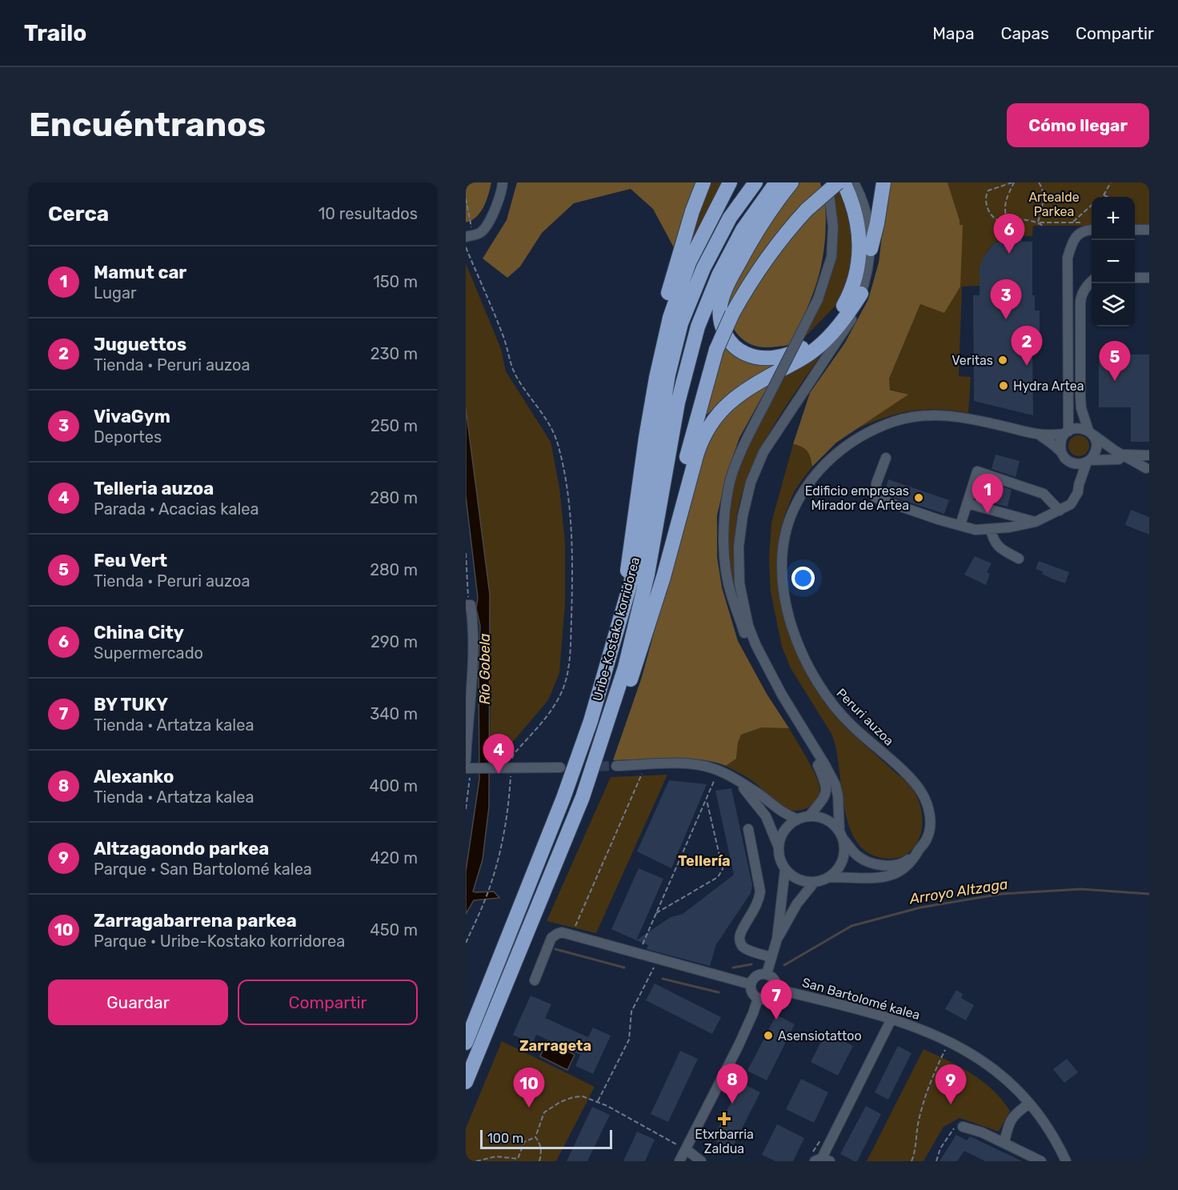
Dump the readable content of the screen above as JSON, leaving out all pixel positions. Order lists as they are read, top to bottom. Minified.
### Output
{"streets":{"highway":["Uribe-Kostako korridorea"],"street":["Peruri auzoa","San Bartolomé kalea"]},"districts":["Tellería","Zarrageta"],"water":["Río Gobela","Arroyo Altzaga"],"parks":["Artealde Parkea"],"places":{"other":["Veritas","Hydra Artea","Edificio empresas Mirador de Artea","Asensiotattoo"],"health":["Etxrbarria Zaldua"]},"scale_bar":"100 m","page":{"header":"Trailo","nav":["Mapa","Capas","Compartir"],"buttons":["Cómo llegar",["Guardar","Compartir"]],"title":"Encuéntranos","heading":["Cerca","10 resultados"],"map_buttons":["+","−"],"pins":["6","3","2","5","1","4","7","8","9","10"],"list":[{"mark":"1","name":"Mamut car","note":"Lugar","value":"150 m"},{"mark":"2","name":"Juguettos","note":"Tienda · Peruri auzoa","value":"230 m"},{"mark":"3","name":"VivaGym","note":"Deportes","value":"250 m"},{"mark":"4","name":"Telleria auzoa","note":"Parada · Acacias kalea","value":"280 m"},{"mark":"5","name":"Feu Vert","note":"Tienda · Peruri auzoa","value":"280 m"},{"mark":"6","name":"China City","note":"Supermercado","value":"290 m"},{"mark":"7","name":"BY TUKY","note":"Tienda · Artatza kalea","value":"340 m"},{"mark":"8","name":"Alexanko","note":"Tienda · Artatza kalea","value":"400 m"},{"mark":"9","name":"Altzagaondo parkea","note":"Parque · San Bartolomé kalea","value":"420 m"},{"mark":"10","name":"Zarragabarrena parkea","note":"Parque · Uribe-Kostako korridorea","value":"450 m"}],"scale":"100 m"}}
